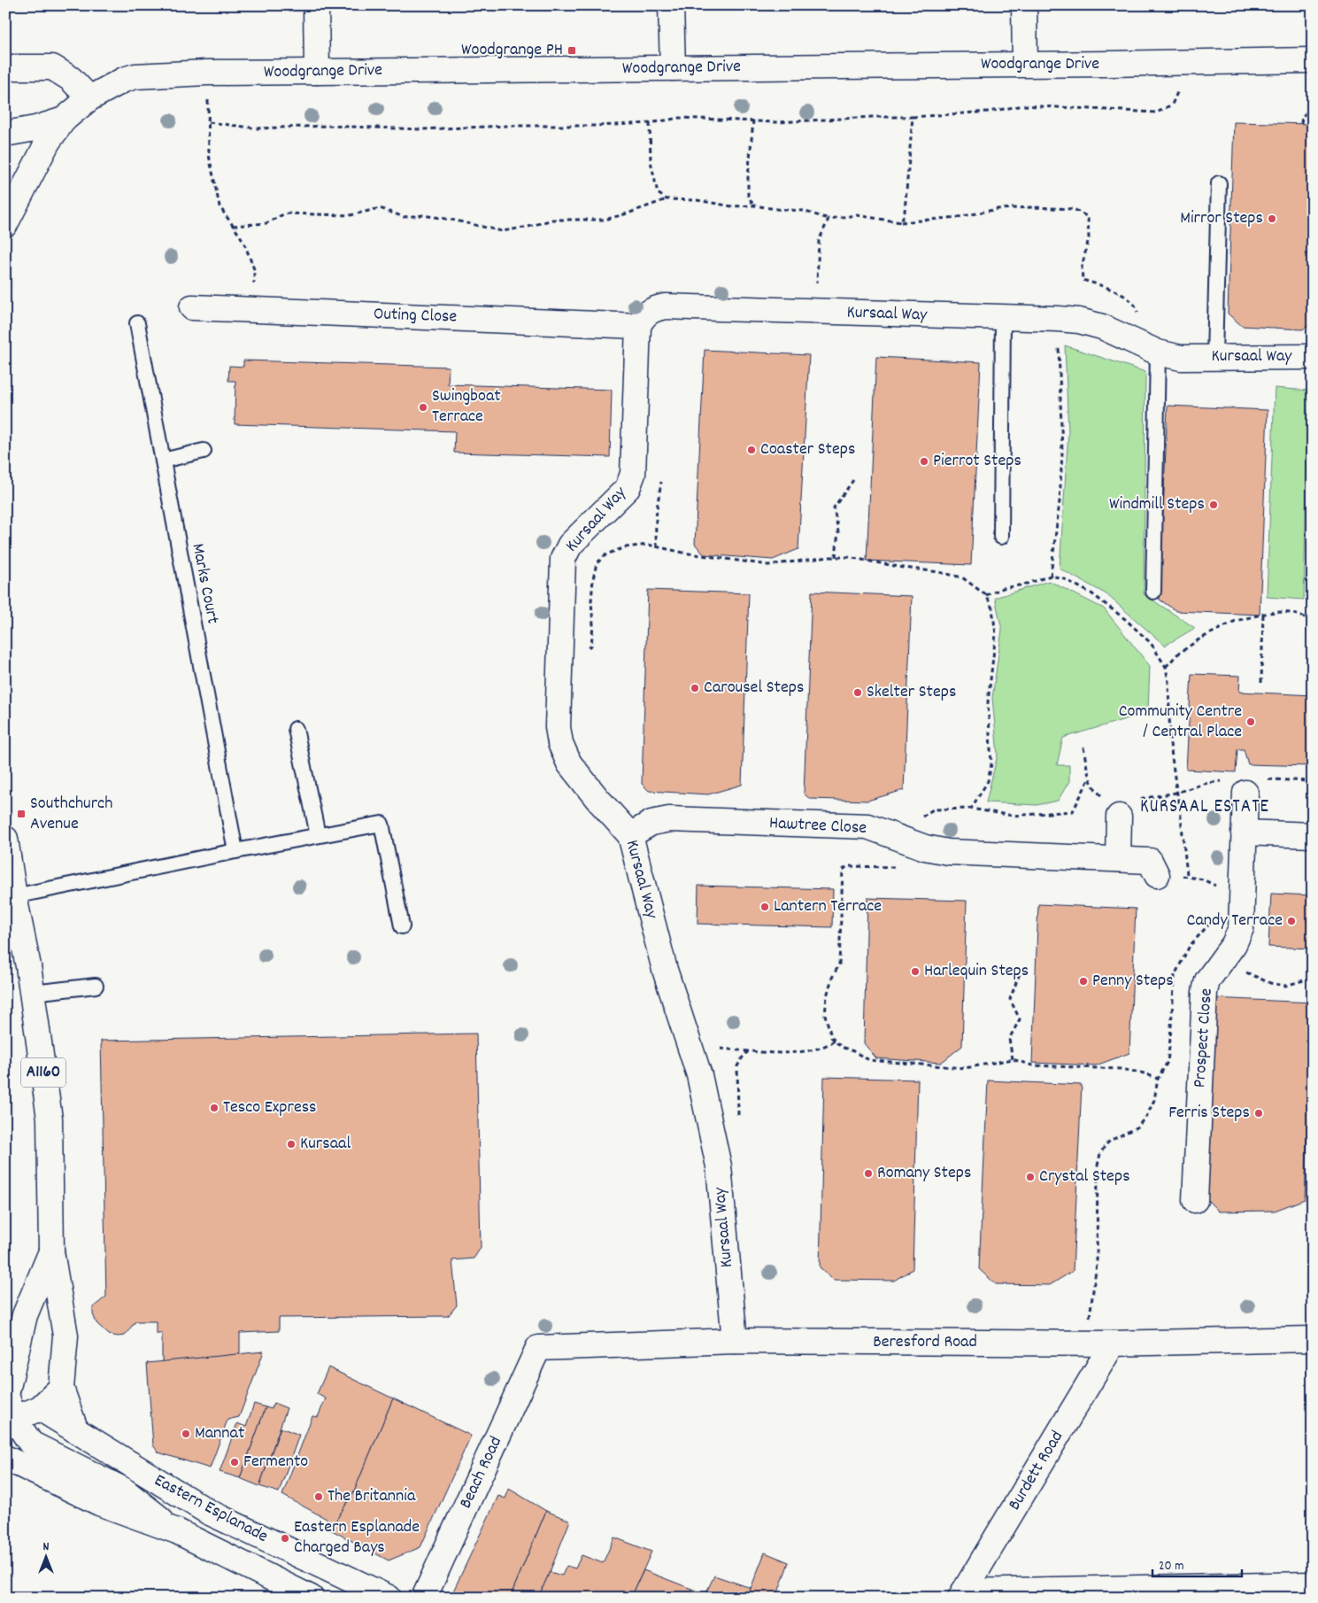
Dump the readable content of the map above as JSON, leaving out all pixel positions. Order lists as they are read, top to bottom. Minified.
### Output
{"streets":{"street":["Woodgrange Drive","Kursaal Way","Outing Close","Hawtree Close","Prospect Close","A1160","Beresford Road","Burdett Road","Beach Road","Eastern Esplanade"],"lane":["Marks Court"]},"crossings":[["Kursaal Way","Outing Close"],["Kursaal Way","Hawtree Close"],["Kursaal Way","Beresford Road"],["A1160","Eastern Esplanade"],["Beresford Road","Burdett Road"],["Beresford Road","Beach Road"]],"districts":["KURSAAL ESTATE"],"places":{"transit":["Woodgrange PH","Southchurch Avenue"],"other":["Mirror Steps","Swingboat Terrace","Coaster Steps","Pierrot Steps","Windmill Steps","Carousel Steps","Skelter Steps","Community Centre / Central Place","Lantern Terrace","Candy Terrace","Harlequin Steps","Penny Steps","Tesco Express","Ferris Steps","Kursaal","Romany Steps","Crystal Steps","Mannat","Fermento","The Britannia","Eastern Esplanade Charged Bays"]},"scale_bar":"20 m","north":"top"}
